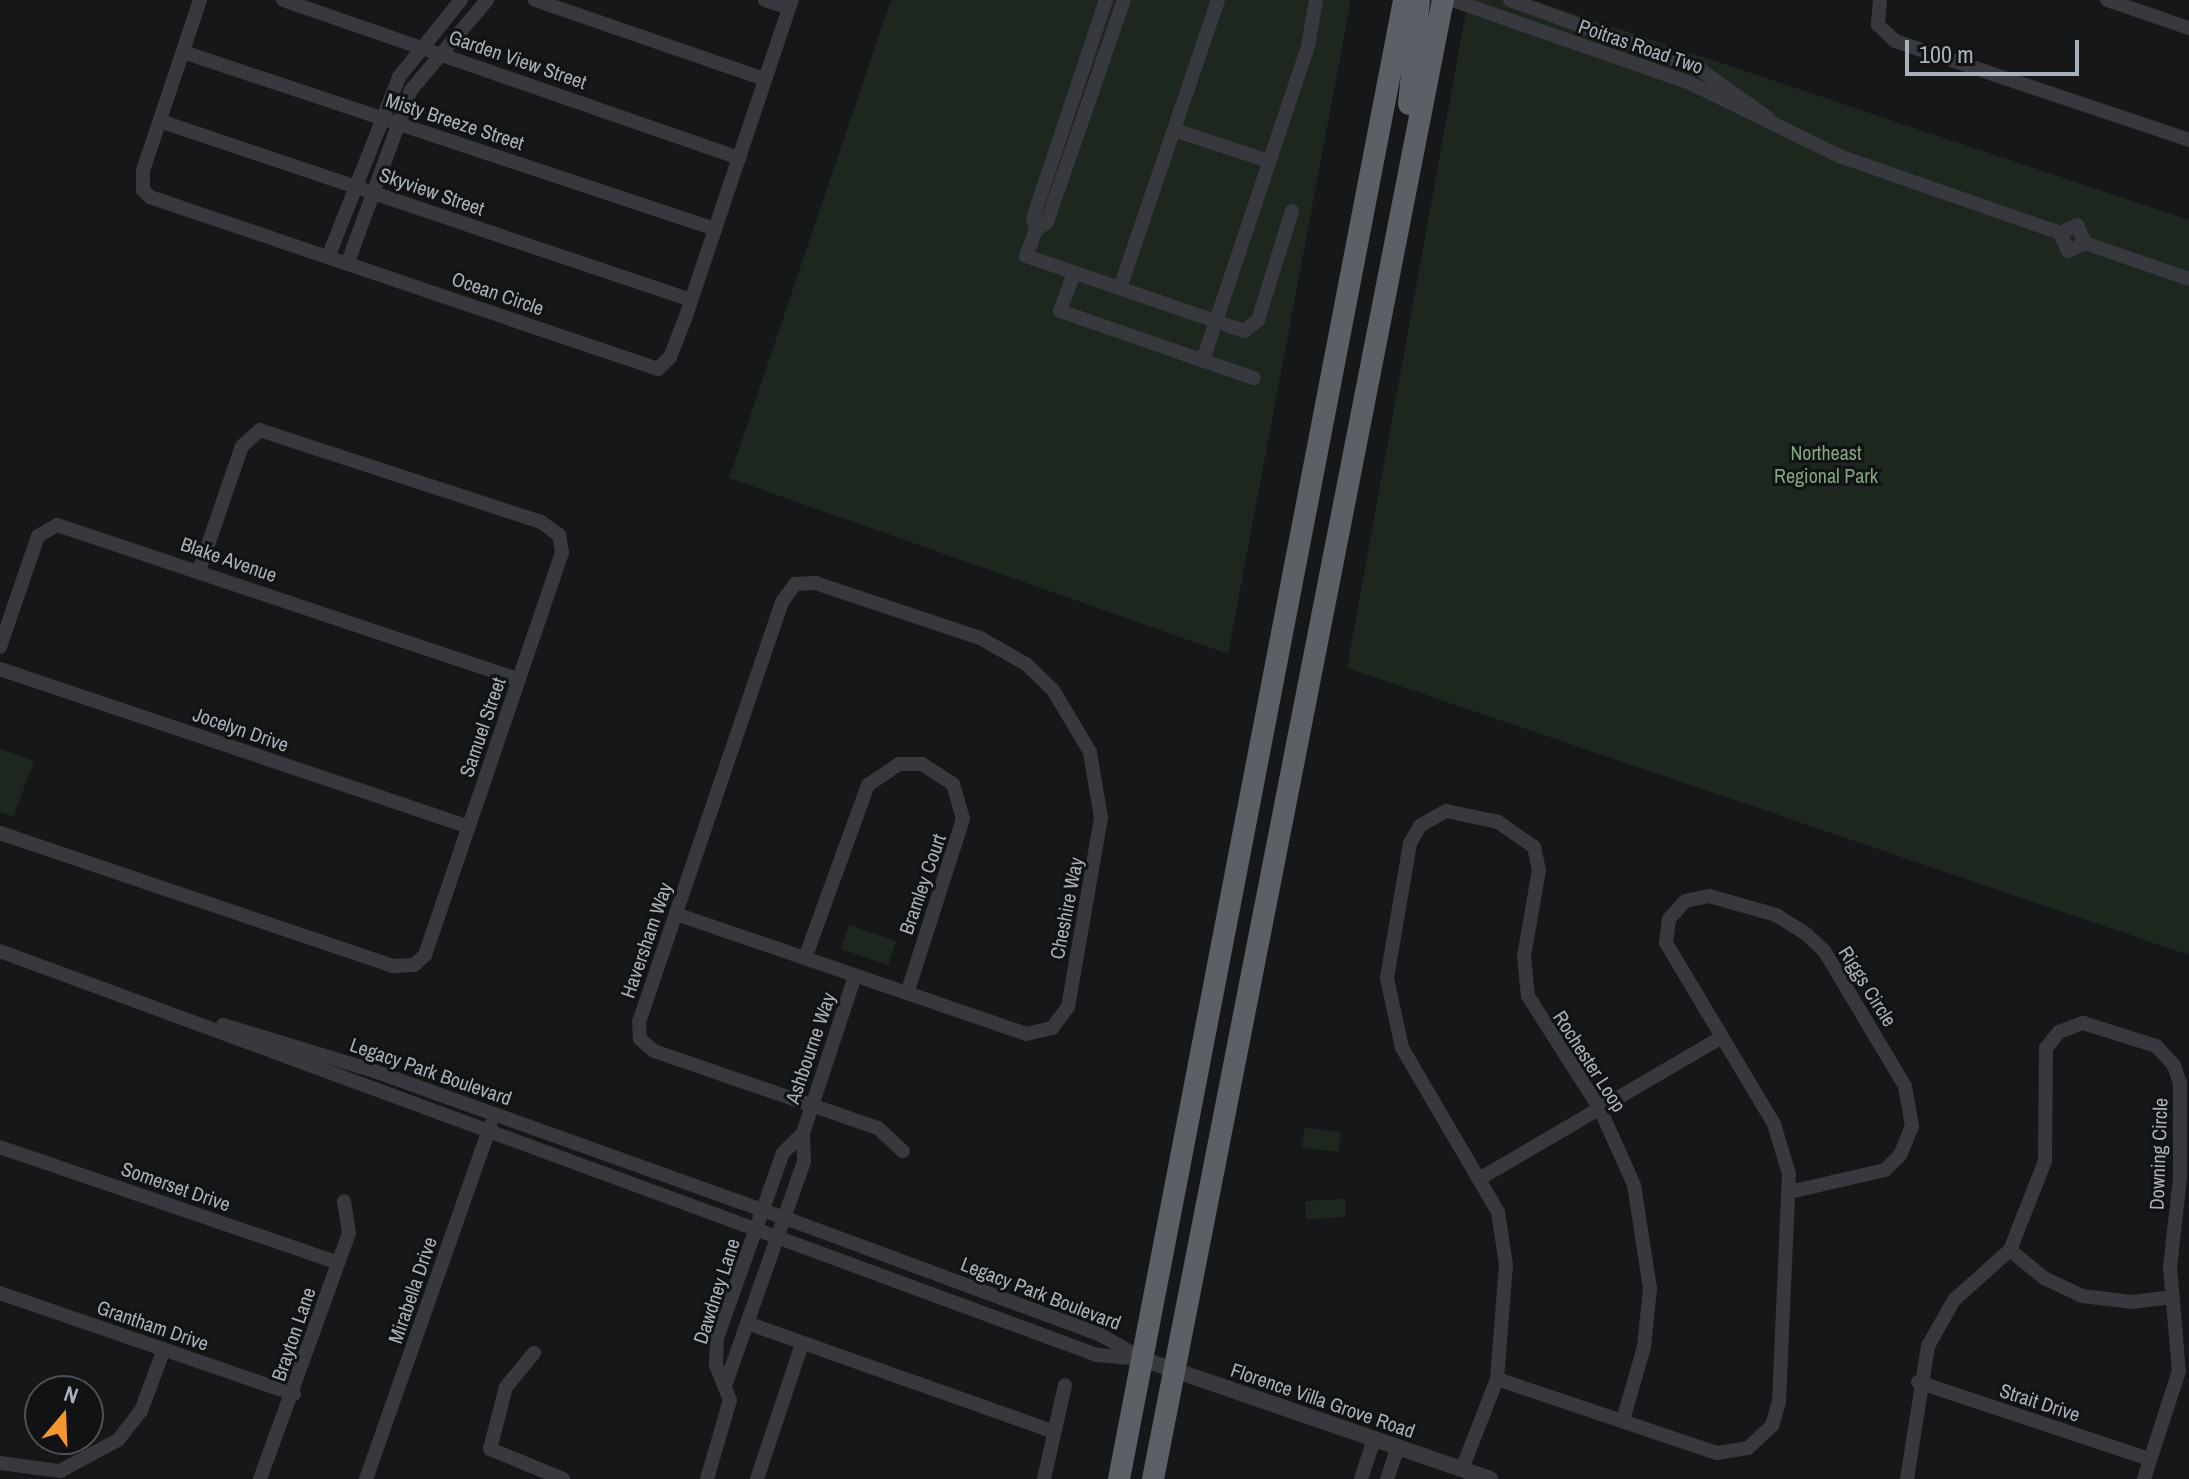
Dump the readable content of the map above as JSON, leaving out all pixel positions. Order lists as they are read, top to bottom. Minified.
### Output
{"streets":{"street":["Poitras Road Two","Garden View Street","Misty Breeze Street","Skyview Street","Ocean Circle","Blake Avenue","Samuel Street","Jocelyn Drive","Bramley Court","Cheshire Way","Haversham Way","Riggs Circle","Ashbourne Way","Rochester Loop","Legacy Park Boulevard","Downing Circle","Somerset Drive","Mirabella Drive","Dawdney Lane","Grantham Drive","Brayton Lane","Florence Villa Grove Road","Strait Drive"]},"crossings":[["Garden View Street","Ocean Circle"],["Misty Breeze Street","Ocean Circle"],["Skyview Street","Ocean Circle"],["Blake Avenue","Samuel Street"],["Samuel Street","Jocelyn Drive"],["Bramley Court","Cheshire Way"],["Cheshire Way","Haversham Way"],["Cheshire Way","Ashbourne Way"],["Haversham Way","Ashbourne Way"],["Riggs Circle","Rochester Loop"],["Ashbourne Way","Legacy Park Boulevard"],["Ashbourne Way","Dawdney Lane"],["Rochester Loop","Florence Villa Grove Road"],["Legacy Park Boulevard","Mirabella Drive"],["Legacy Park Boulevard","Dawdney Lane"],["Legacy Park Boulevard","Florence Villa Grove Road"],["Downing Circle","Strait Drive"],["Somerset Drive","Brayton Lane"],["Grantham Drive","Brayton Lane"]],"parks":["Northeast Regional Park"],"scale_bar":"100 m","north":"top"}
